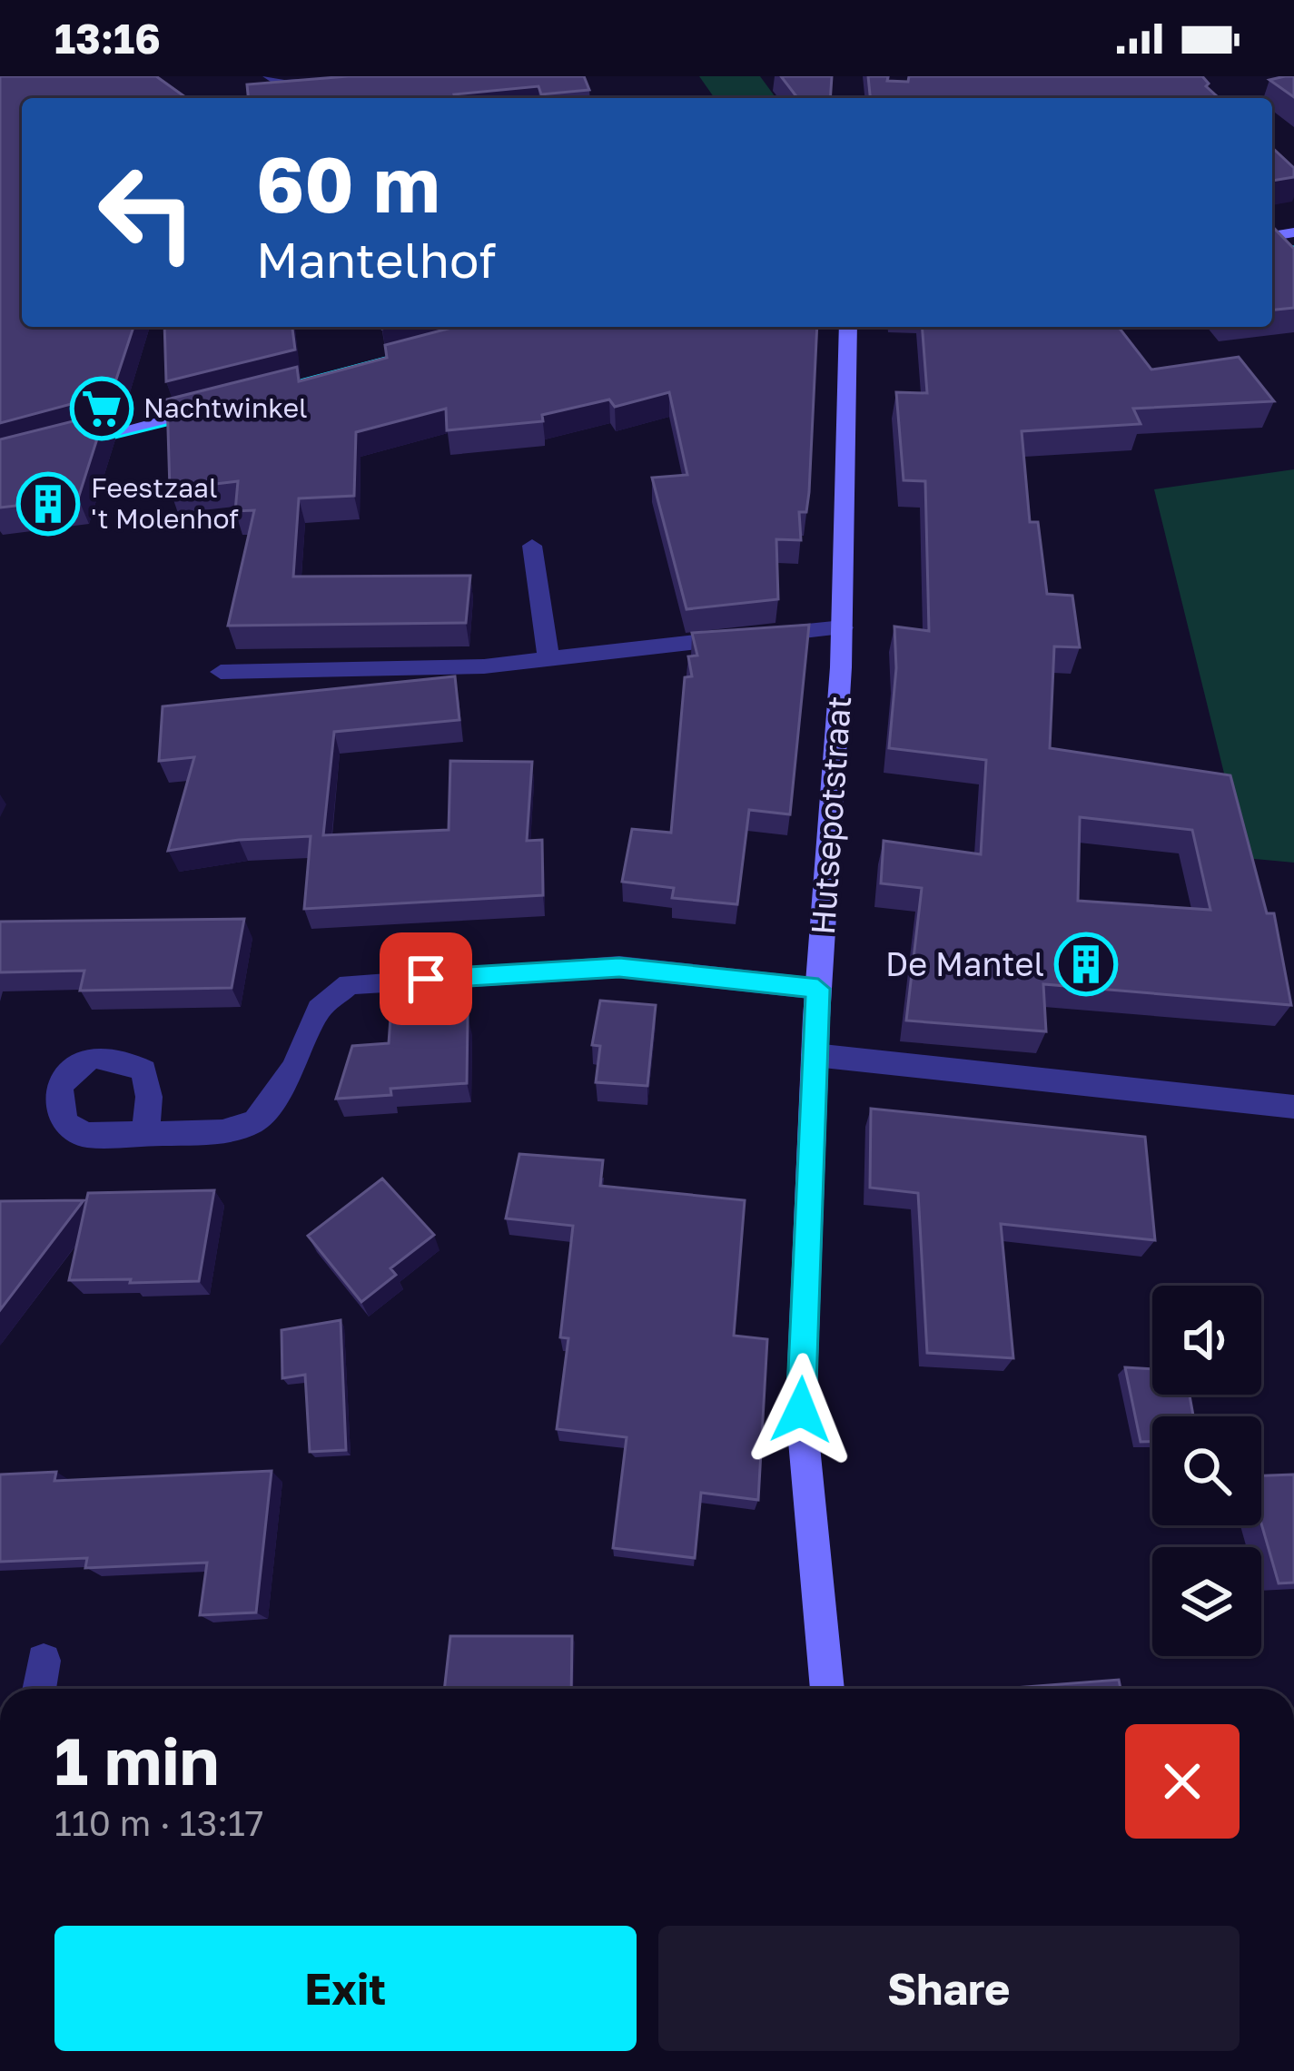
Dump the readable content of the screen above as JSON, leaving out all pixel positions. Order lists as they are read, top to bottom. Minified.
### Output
{"streets":{"street":["Hutsepotstraat"]},"places":{"supermarket":["Nachtwinkel"],"building":["Feestzaal 't Molenhof","De Mantel"]},"page":{"status":"13:16","turn":["60 m","Mantelhof"],"heading":["1 min","110 m · 13:17"],"buttons":["Exit","Share"]}}
